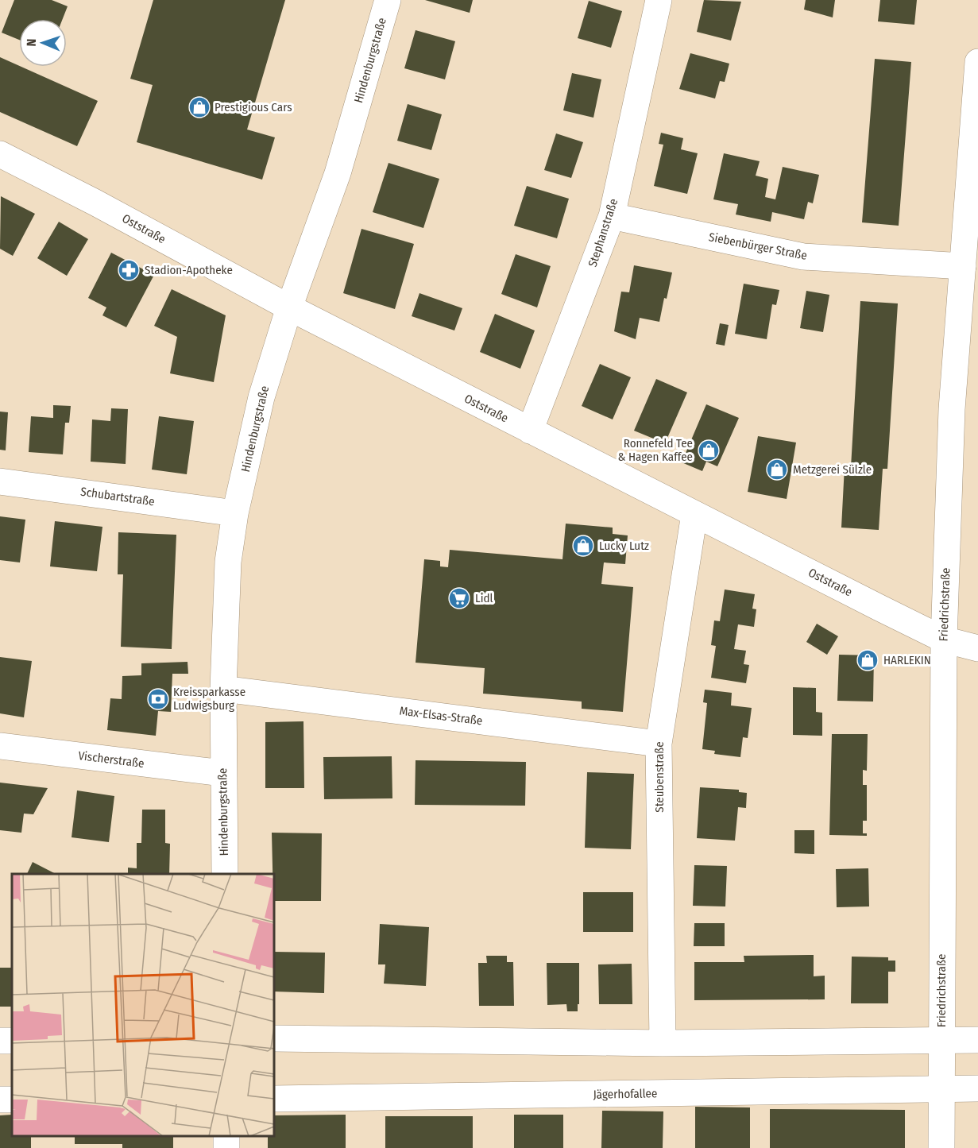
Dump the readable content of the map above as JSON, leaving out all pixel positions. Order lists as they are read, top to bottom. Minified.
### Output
{"streets":{"street":["Hindenburgstraße","Oststraße","Stephanstraße","Siebenbürger Straße","Schubartstraße","Friedrichstraße","Max-Elsas-Straße","Vischerstraße","Steubenstraße","Jägerhofallee"]},"crossings":[["Hindenburgstraße","Oststraße"],["Hindenburgstraße","Schubartstraße"],["Hindenburgstraße","Max-Elsas-Straße"],["Hindenburgstraße","Vischerstraße"],["Oststraße","Stephanstraße"],["Oststraße","Friedrichstraße"],["Oststraße","Steubenstraße"],["Stephanstraße","Siebenbürger Straße"],["Siebenbürger Straße","Friedrichstraße"],["Friedrichstraße","Jägerhofallee"],["Max-Elsas-Straße","Steubenstraße"]],"places":{"shop":["Prestigious Cars","Ronnefeld Tee & Hagen Kaffee","Metzgerei Sülzle","Lucky Lutz","HARLEKIN"],"pharmacy":["Stadion-Apotheke"],"supermarket":["Lidl"],"bank":["Kreissparkasse Ludwigsburg"]},"north":"left"}
